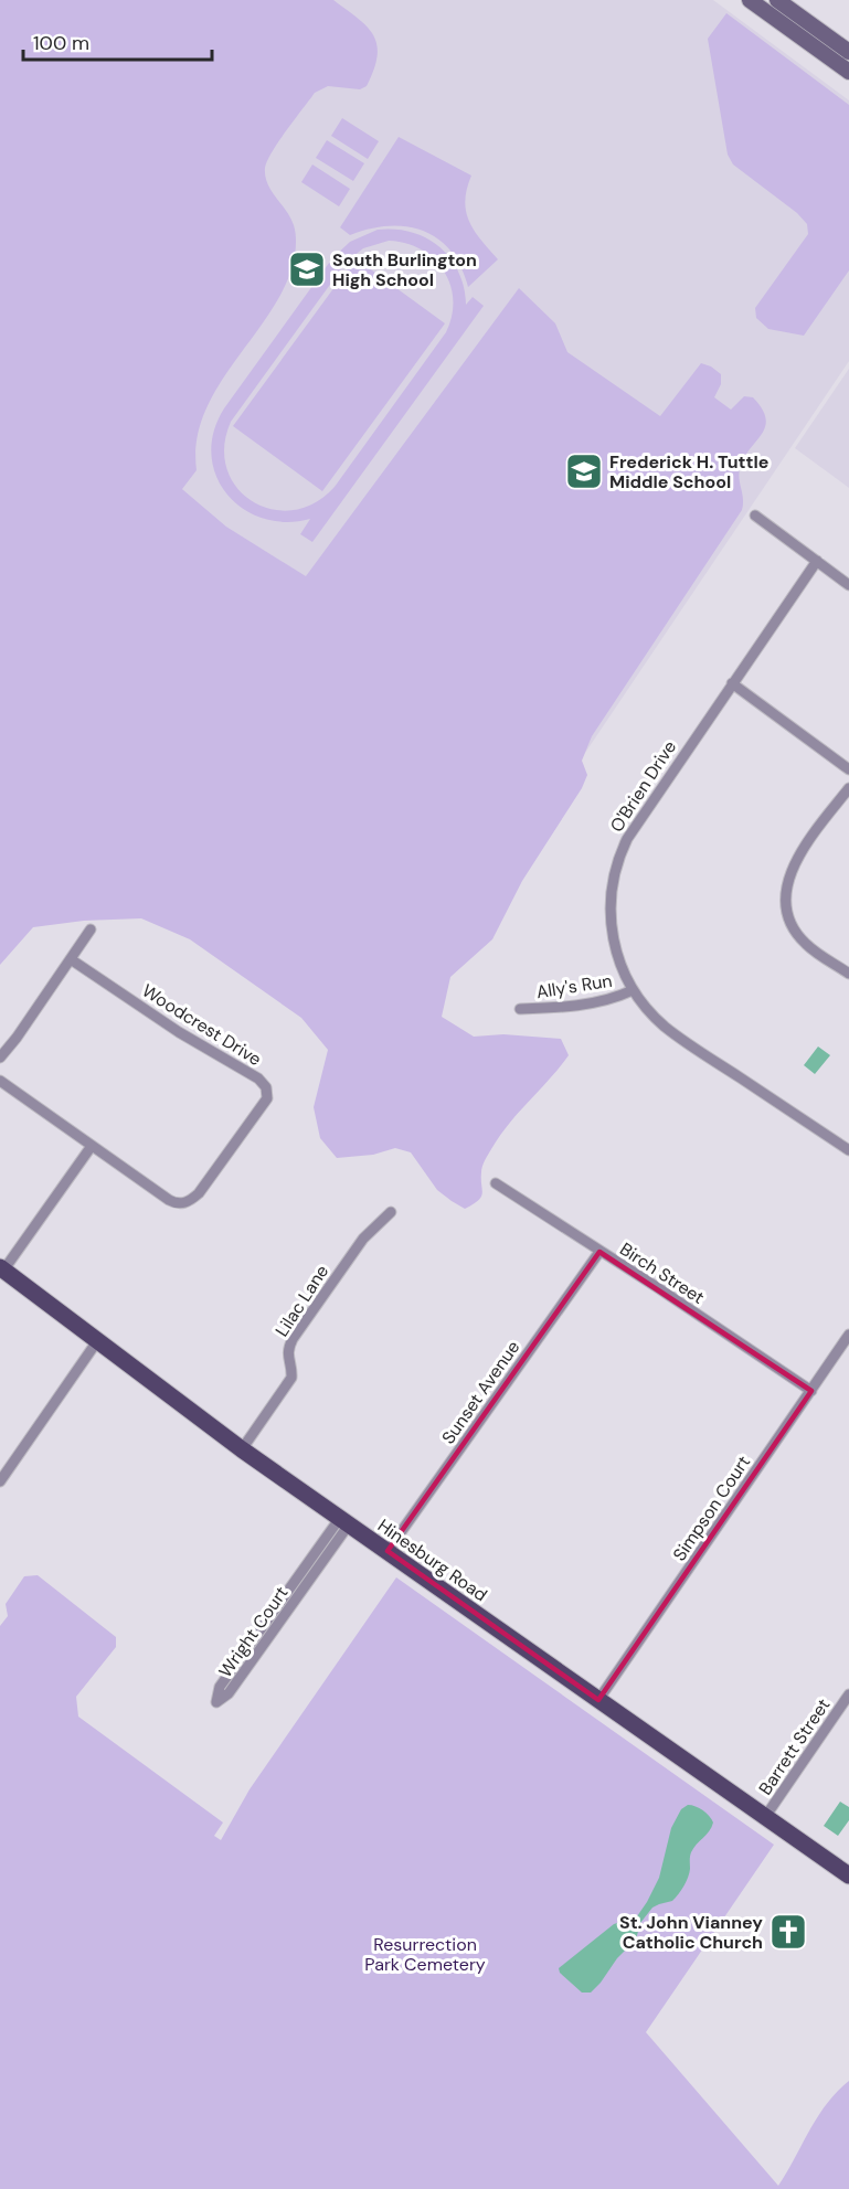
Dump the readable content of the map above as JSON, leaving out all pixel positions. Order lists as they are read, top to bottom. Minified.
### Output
{"streets":{"main road":["Hinesburg Road"],"street":["O'Brien Drive","Ally's Run","Woodcrest Drive","Birch Street","Lilac Lane","Sunset Avenue","Simpson Court","Wright Court","Barrett Street"]},"crossings":[["O'Brien Drive","Ally's Run"],["Birch Street","Sunset Avenue"],["Birch Street","Simpson Court"],["Lilac Lane","Hinesburg Road"],["Sunset Avenue","Hinesburg Road"],["Simpson Court","Hinesburg Road"],["Hinesburg Road","Wright Court"],["Hinesburg Road","Barrett Street"]],"parks":["Resurrection Park Cemetery"],"places":{"school or university":["South Burlington High School","Frederick H. Tuttle Middle School"],"church":["St. John Vianney Catholic Church"]},"scale_bar":"100 m"}
